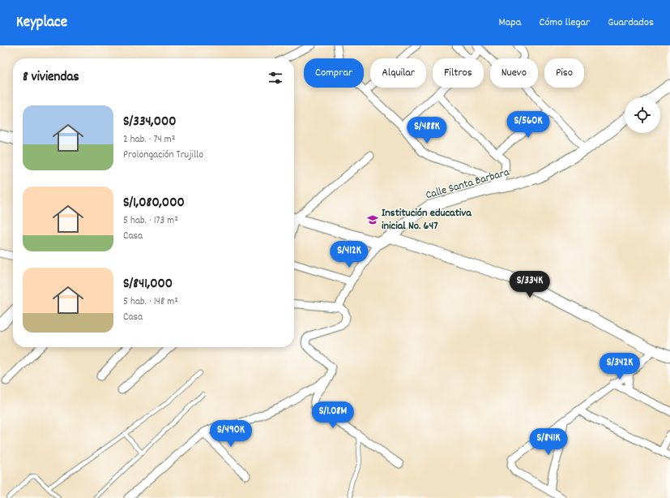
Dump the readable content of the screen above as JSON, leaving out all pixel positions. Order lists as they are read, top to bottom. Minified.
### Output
{"streets":{"street":["Calle Santa Barbara"]},"places":{"school or university":["Institución educativa inicial No. 647"]},"page":{"header":"Keyplace","nav":["Mapa","Cómo llegar","Guardados"],"chip":["Comprar","Alquilar","Filtros","Nuevo","Piso"],"heading":"8 viviendas","list":[{"name":"S/334,000","note":"2 hab. · 74 m² · Prolongación Trujillo"},{"name":"S/1,080,000","note":"5 hab. · 173 m² · Casa"},{"name":"S/841,000","note":"5 hab. · 148 m² · Casa"}],"price":["S/560K","S/488K","S/412K","S/334K","S/342K","S/1.08M","S/490K","S/841K"]}}
